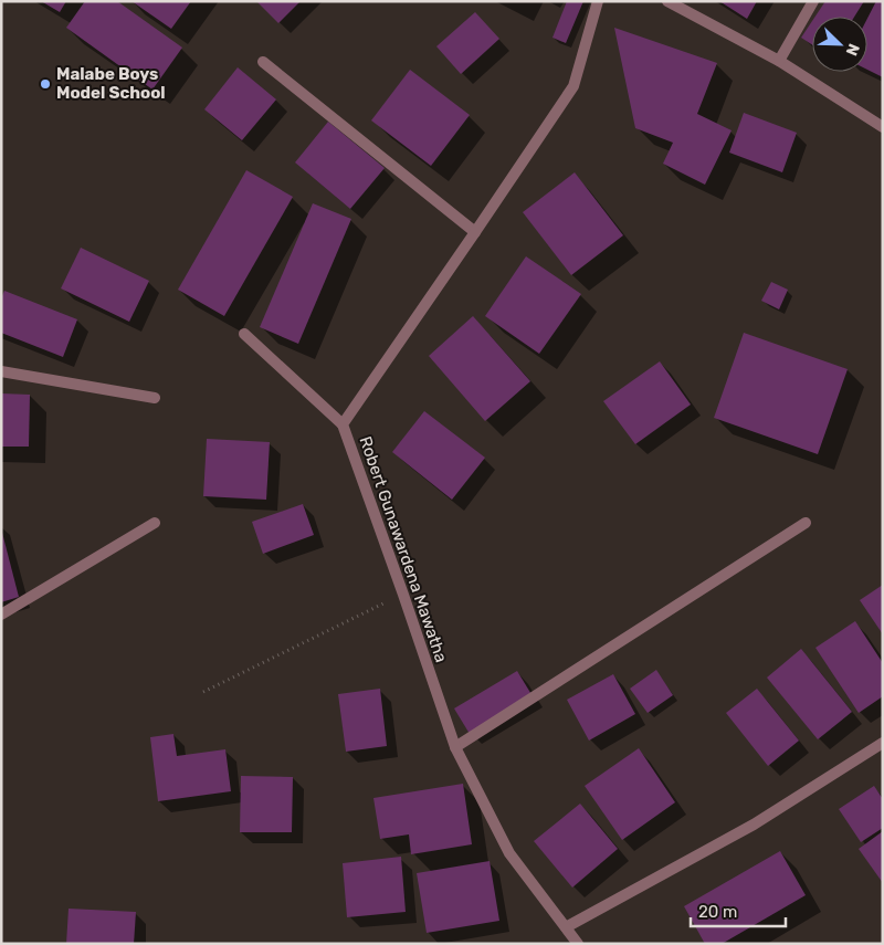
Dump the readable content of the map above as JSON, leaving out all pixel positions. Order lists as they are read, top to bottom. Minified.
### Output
{"streets":{"street":["Robert Gunawardena Mawatha"]},"places":["Malabe Boys Model School"],"scale_bar":"20 m","north":"bottom right"}
